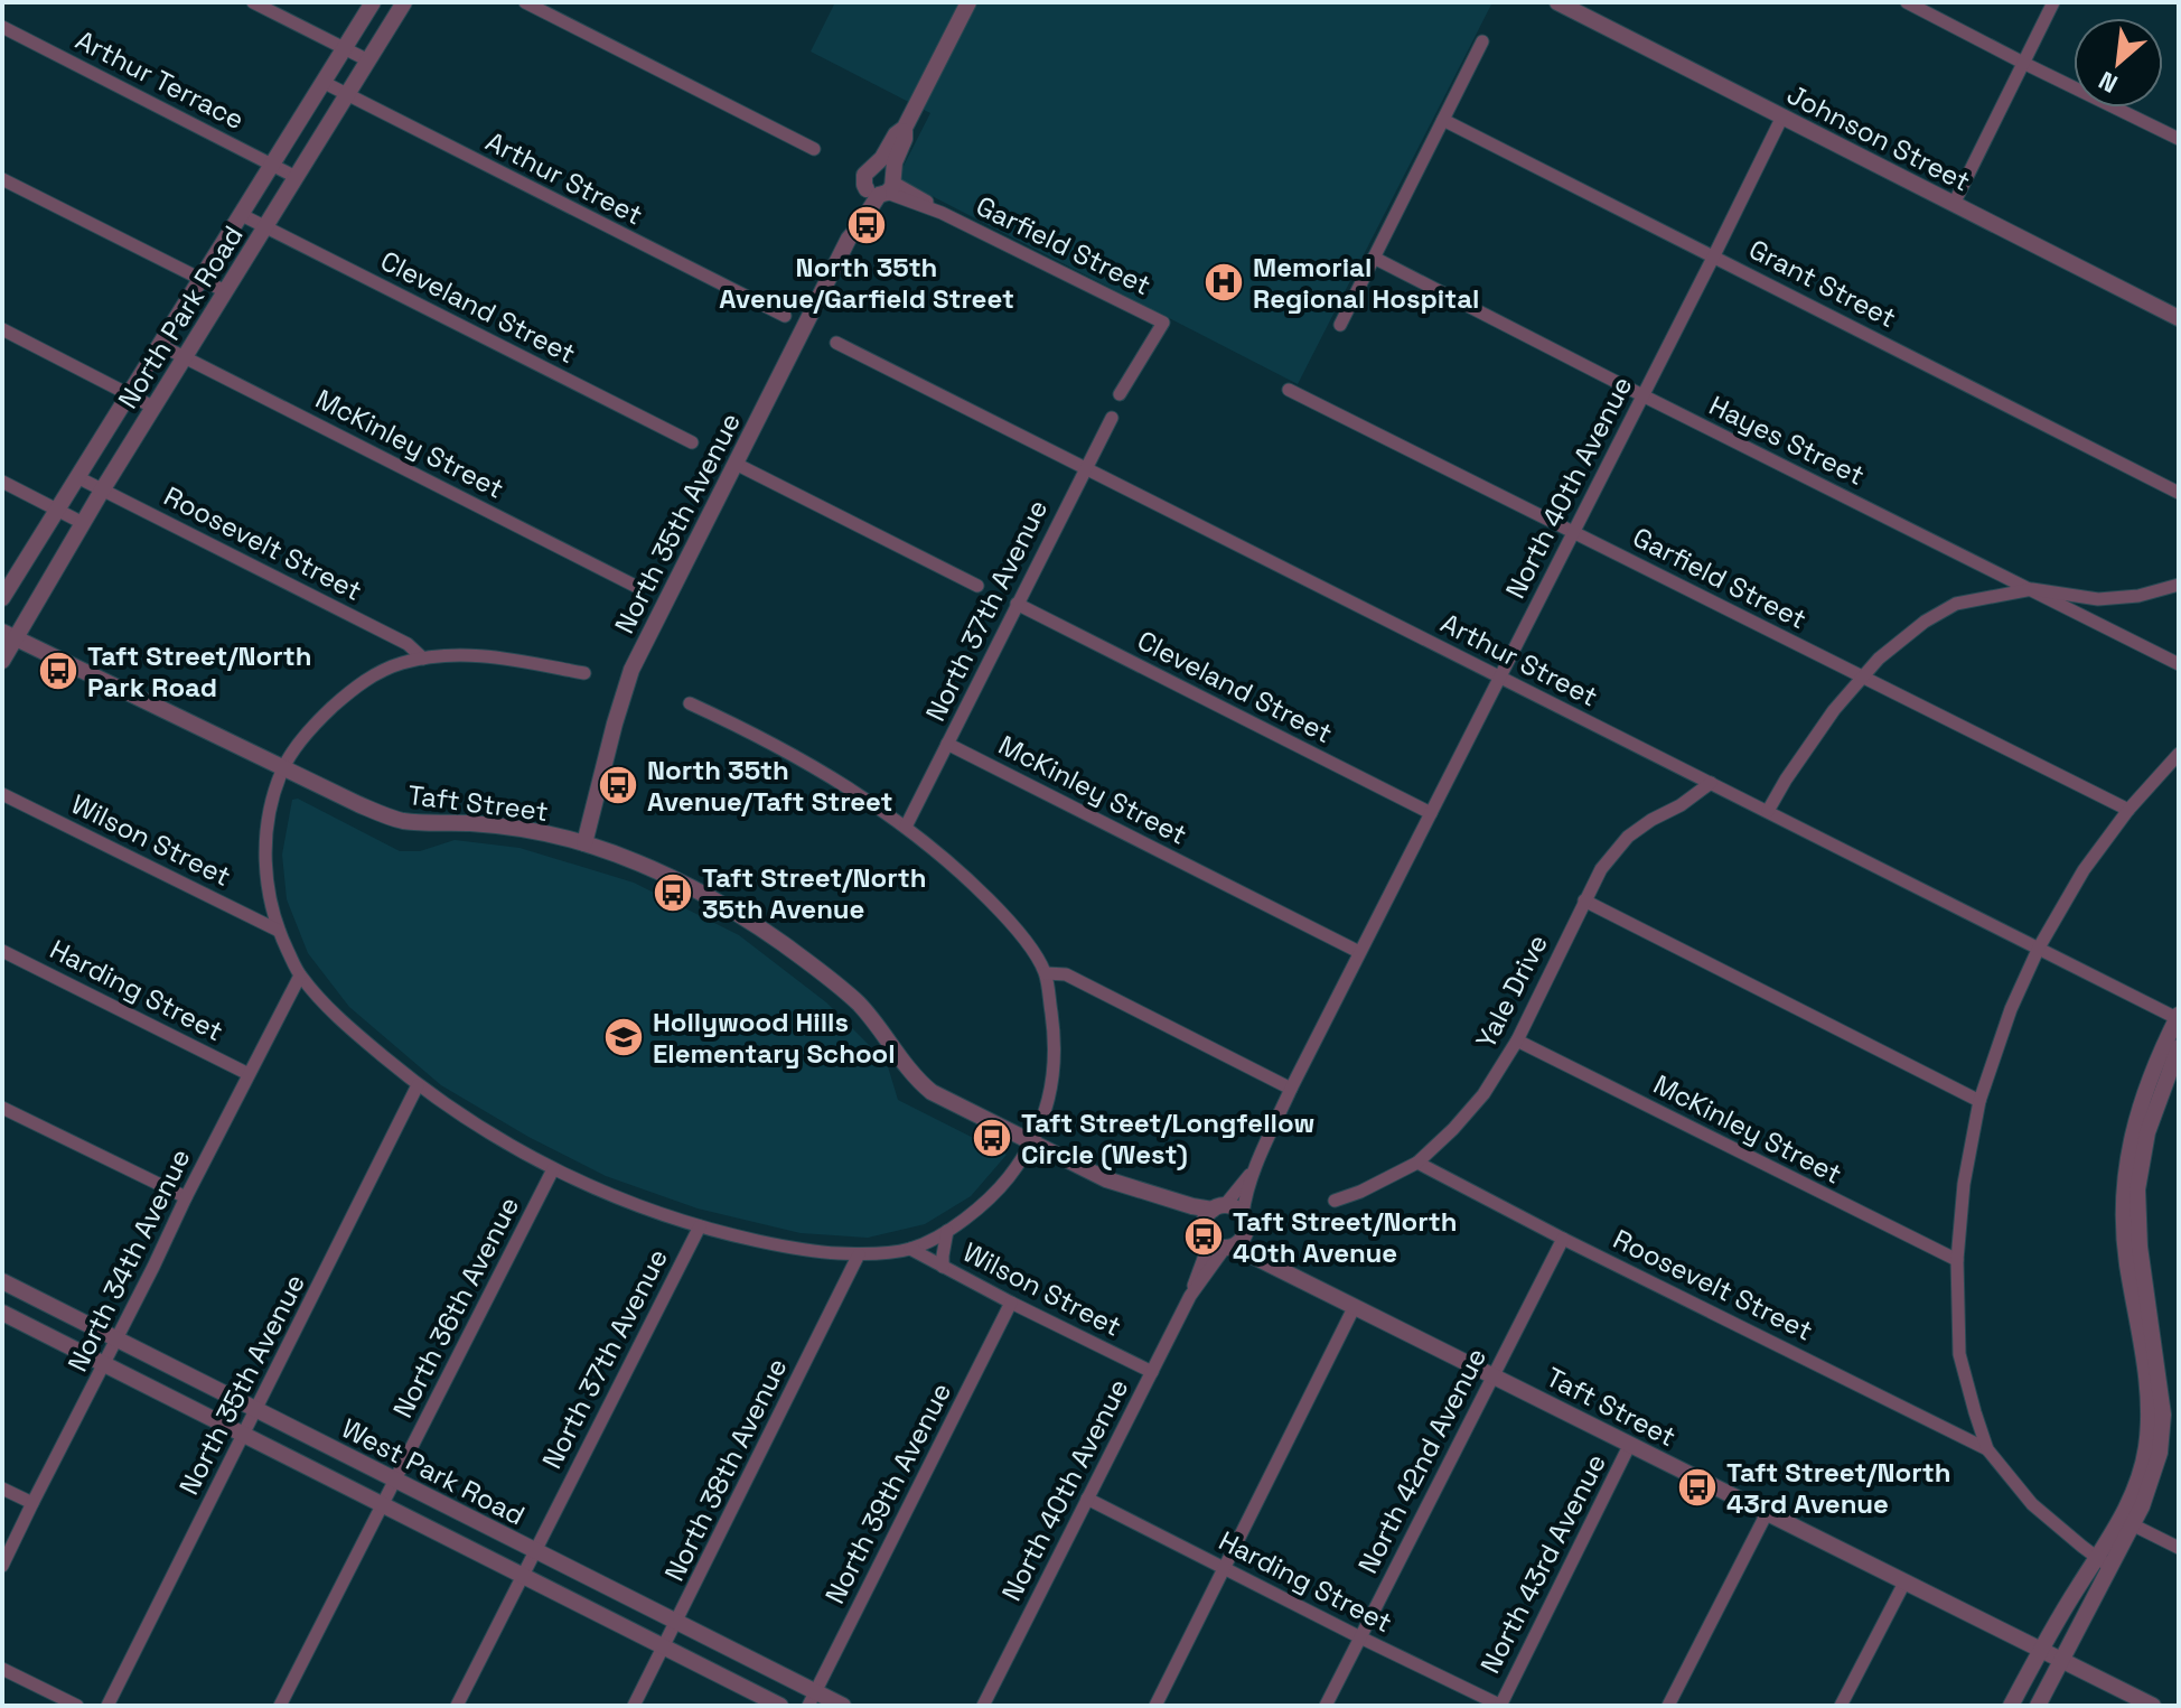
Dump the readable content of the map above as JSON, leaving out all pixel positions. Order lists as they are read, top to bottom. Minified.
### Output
{"streets":{"street":["Arthur Terrace","Johnson Street","Arthur Street","Garfield Street","Grant Street","Cleveland Street","North Park Road","Hayes Street","McKinley Street","North 40th Avenue","North 35th Avenue","Roosevelt Street","North 37th Avenue","Taft Street","Wilson Street","Harding Street","Yale Drive","North 34th Avenue","North 36th Avenue","North 42nd Avenue","North 38th Avenue","West Park Road","North 39th Avenue","North 43rd Avenue"]},"crossings":[["Arthur Terrace","North Park Road"],["Johnson Street","North 40th Avenue"],["Arthur Street","North Park Road"],["Arthur Street","North 40th Avenue"],["Arthur Street","North 37th Avenue"],["Arthur Street","Yale Drive"],["Garfield Street","North 40th Avenue"],["Garfield Street","North 35th Avenue"],["Grant Street","North 40th Avenue"],["Cleveland Street","North Park Road"],["Cleveland Street","North 40th Avenue"],["Cleveland Street","North 37th Avenue"],["North Park Road","McKinley Street"],["North Park Road","Roosevelt Street"],["North Park Road","Taft Street"],["Hayes Street","North 40th Avenue"],["McKinley Street","North 40th Avenue"],["McKinley Street","North 37th Avenue"],["McKinley Street","Yale Drive"],["North 40th Avenue","Taft Street"],["North 40th Avenue","Wilson Street"],["North 40th Avenue","Harding Street"],["North 35th Avenue","Taft Street"],["North 35th Avenue","West Park Road"],["Roosevelt Street","Yale Drive"],["Roosevelt Street","North 42nd Avenue"],["North 37th Avenue","West Park Road"],["Taft Street","North 42nd Avenue"],["Taft Street","North 43rd Avenue"],["Wilson Street","North 39th Avenue"],["Harding Street","North 34th Avenue"],["Harding Street","North 42nd Avenue"],["Harding Street","North 43rd Avenue"],["North 34th Avenue","West Park Road"],["North 36th Avenue","West Park Road"],["North 38th Avenue","West Park Road"],["West Park Road","North 39th Avenue"]],"places":{"bus stop":["North 35th Avenue/Garfield Street","Taft Street/North Park Road","North 35th Avenue/Taft Street","Taft Street/North 35th Avenue","Taft Street/Longfellow Circle (West)","Taft Street/North 40th Avenue","Taft Street/North 43rd Avenue"],"hospital":["Memorial Regional Hospital"],"school or university":["Hollywood Hills Elementary School"]},"north":"bottom left"}
